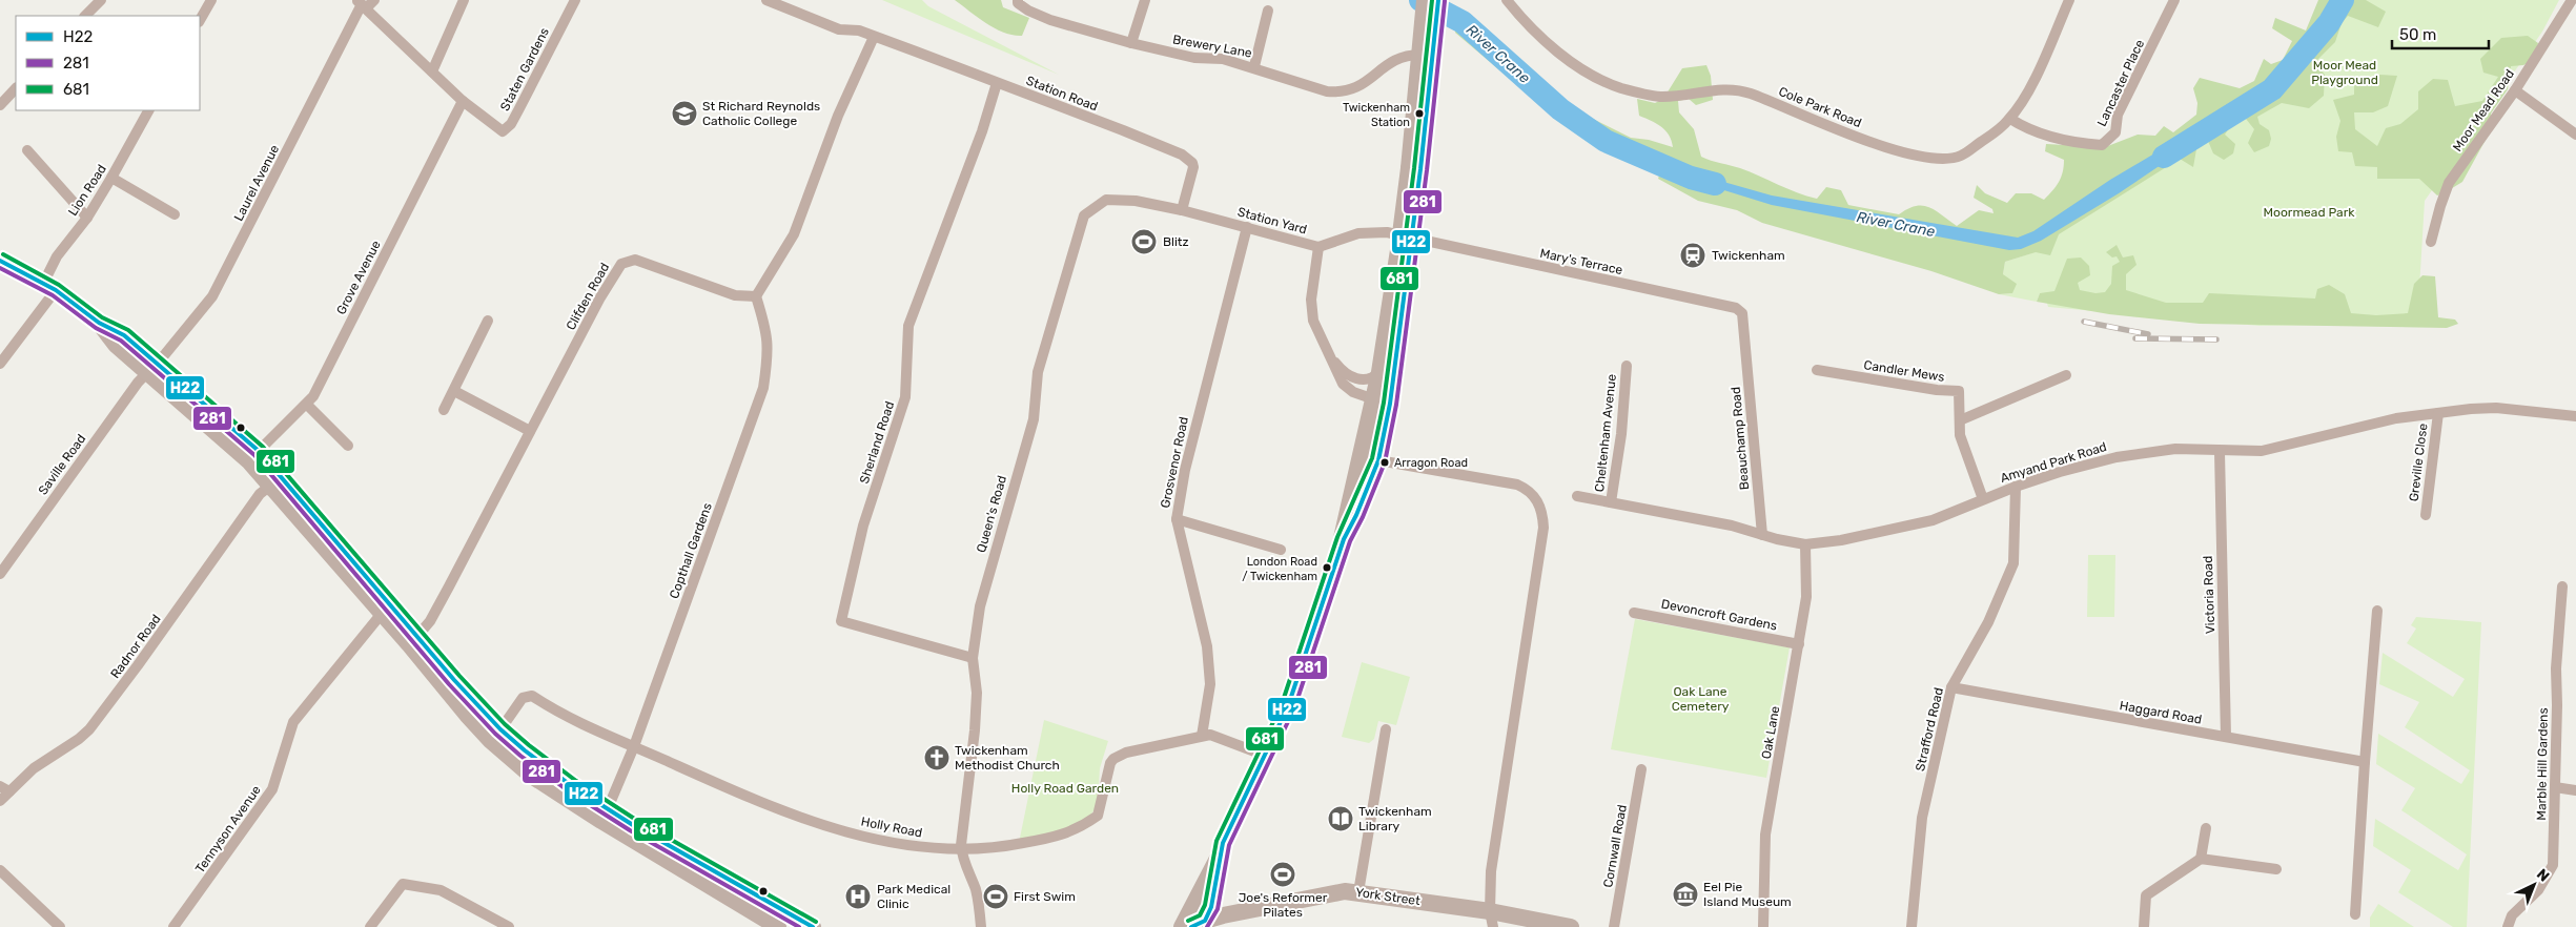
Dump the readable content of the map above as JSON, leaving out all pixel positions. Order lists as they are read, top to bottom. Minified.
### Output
{"streets":{"main road":["York Street"],"street":["Brewery Lane","Staten Gardens","Lancaster Place","Station Road","Cole Park Road","Moor Mead Road","Laurel Avenue","Lion Road","Station Yard","Mary's Terrace","Grove Avenue","Clifden Road","Candler Mews","Cheltenham Avenue","Beauchamp Road","Sherland Road","Grosvenor Road","Amyand Park Road","Greville Close","Saville Road","Queen's Road","Copthall Gardens","Victoria Road","Devoncroft Gardens","Radnor Road","Haggard Road","Strafford Road","Oak Lane","Marble Hill Gardens","Holly Road","Tennyson Avenue","Cornwall Road"]},"crossings":[["Staten Gardens","Grove Avenue"],["Lancaster Place","Cole Park Road"],["Station Road","Station Yard"],["Station Road","Sherland Road"],["Station Road","Queen's Road"],["Laurel Avenue","Saville Road"],["Station Yard","Mary's Terrace"],["Station Yard","Grosvenor Road"],["Station Yard","Queen's Road"],["Mary's Terrace","Beauchamp Road"],["Clifden Road","Copthall Gardens"],["Candler Mews","Amyand Park Road"],["Cheltenham Avenue","Amyand Park Road"],["Beauchamp Road","Amyand Park Road"],["Sherland Road","Queen's Road"],["Grosvenor Road","Holly Road"],["Amyand Park Road","Greville Close"],["Amyand Park Road","Victoria Road"],["Amyand Park Road","Strafford Road"],["Amyand Park Road","Oak Lane"],["Queen's Road","Holly Road"],["Copthall Gardens","Holly Road"],["Victoria Road","Haggard Road"],["Devoncroft Gardens","Oak Lane"],["Haggard Road","Strafford Road"]],"water":["River Crane"],"parks":["Moor Mead Playground","Moormead Park","Oak Lane Cemetery","Holly Road Garden"],"places":{"school or university":["St Richard Reynolds Catholic College"],"other":["Twickenham Station","Arragon Road","London Road / Twickenham"],"sports":["Blitz","Joe's Reformer Pilates","First Swim"],"station":["Twickenham"],"church":["Twickenham Methodist Church"],"library":["Twickenham Library"],"museum":["Eel Pie Island Museum"],"hospital":["Park Medical Clinic"]},"lines":["transit line H22","transit line 681","transit line 281"],"legend":["H22","281","681"],"scale_bar":"50 m","north":"top right"}
